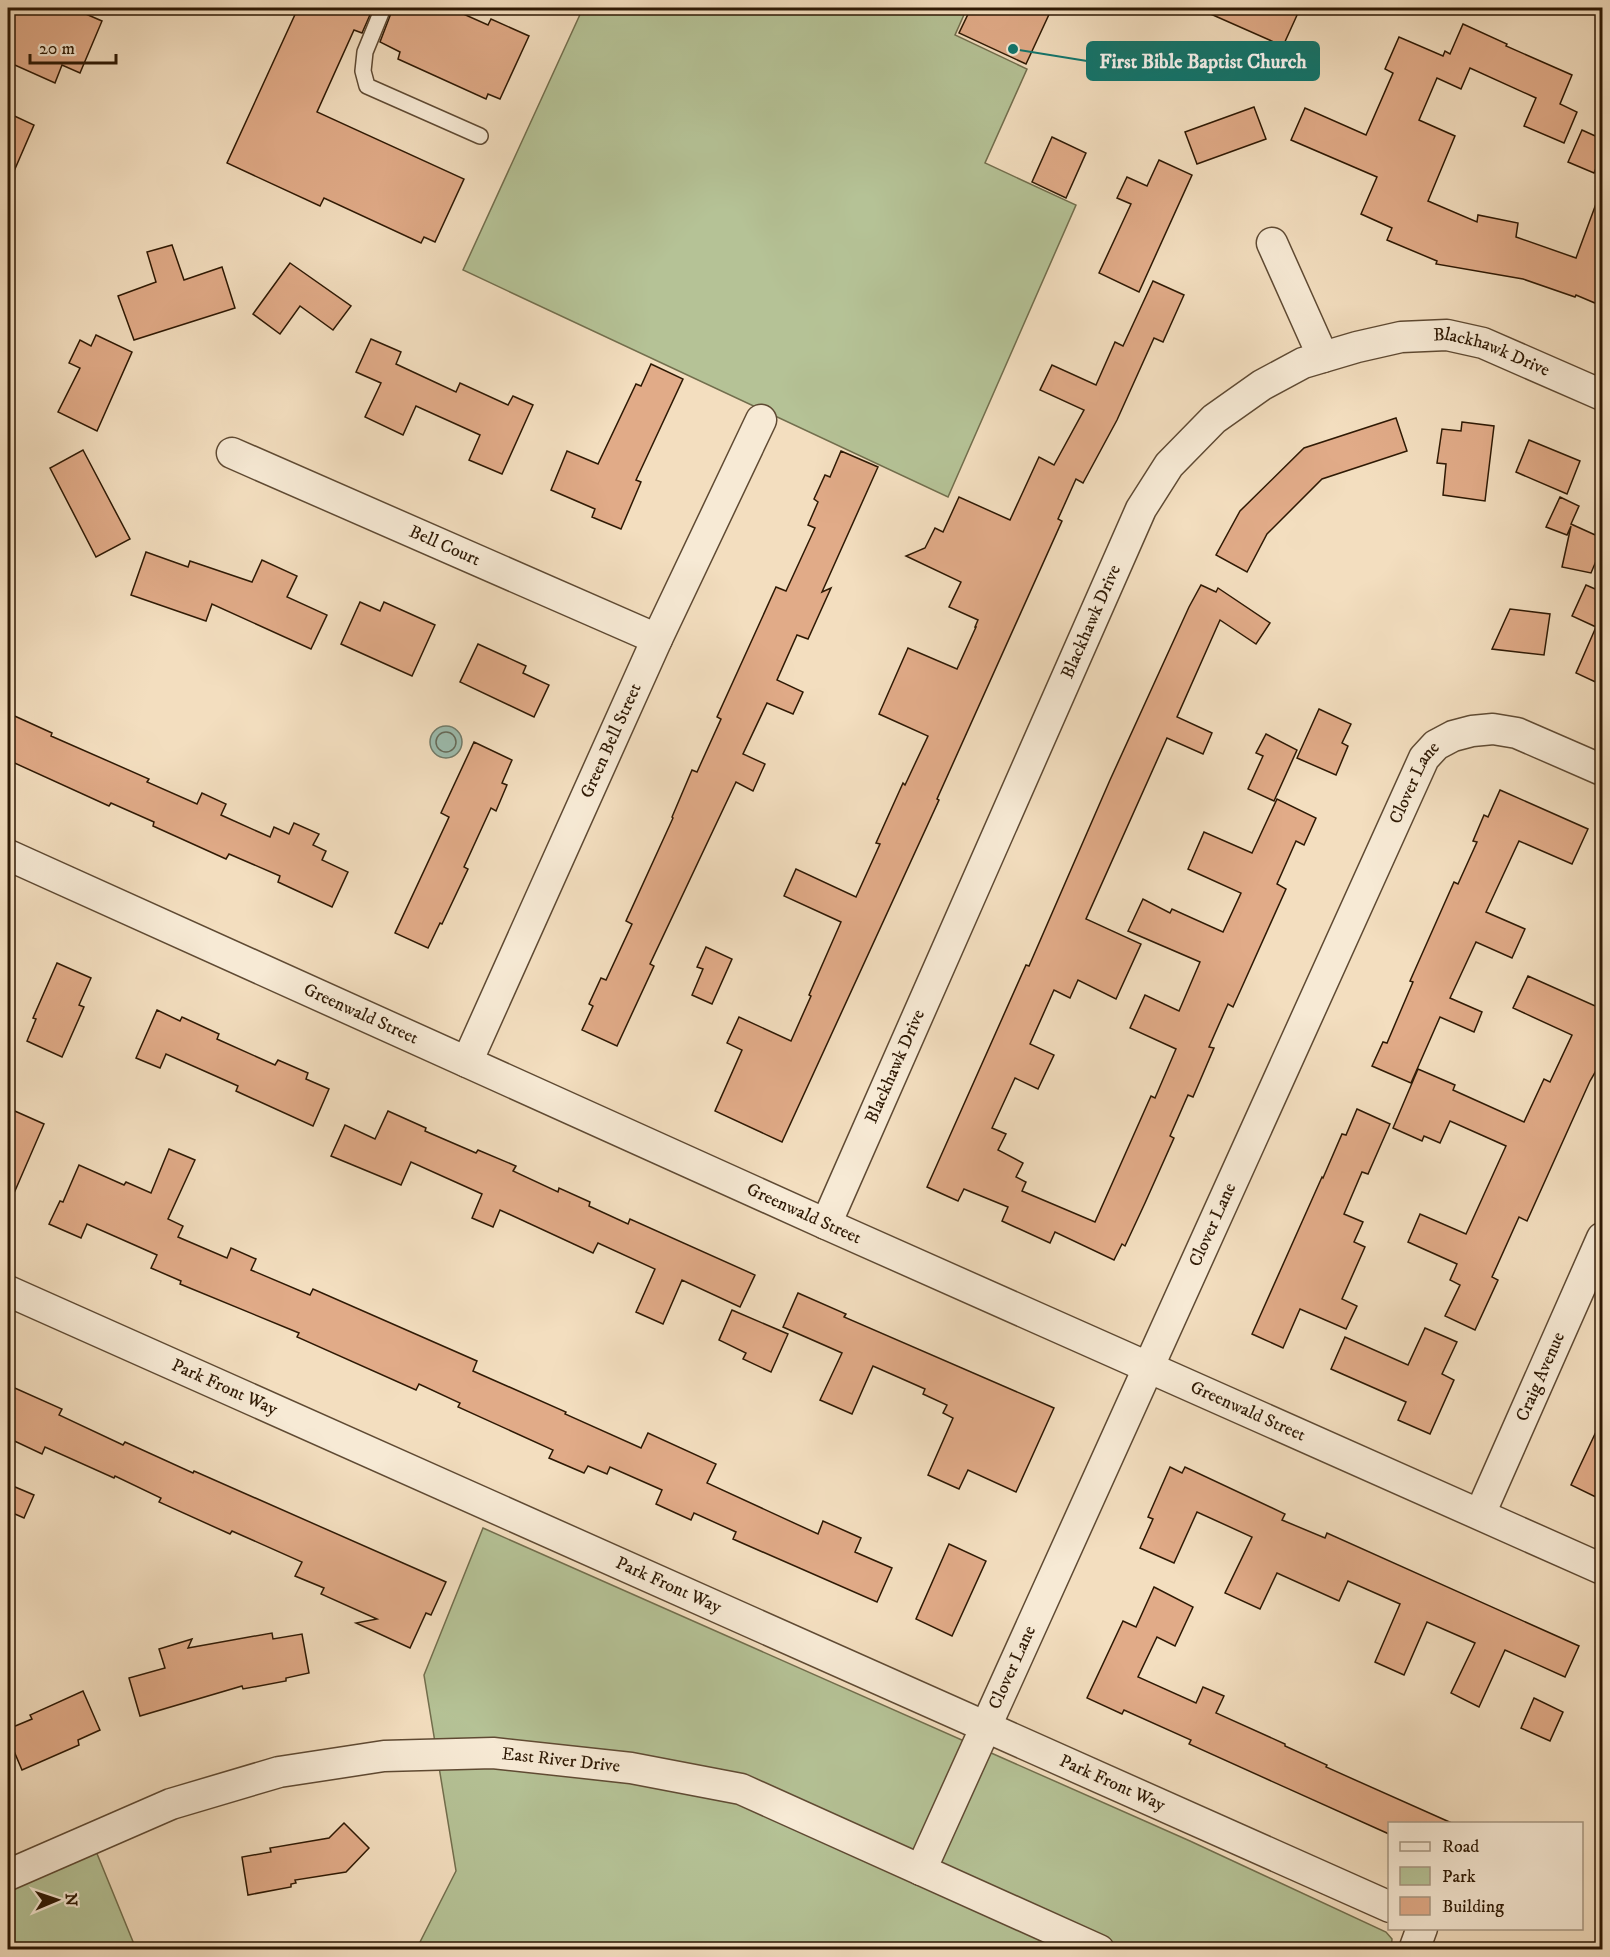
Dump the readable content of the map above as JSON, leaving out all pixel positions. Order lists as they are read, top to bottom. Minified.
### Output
{"streets":{"street":["Blackhawk Drive","Bell Court","Green Bell Street","Clover Lane","Greenwald Street","Craig Avenue","Park Front Way","East River Drive"]},"crossings":[["Blackhawk Drive","Greenwald Street"],["Bell Court","Green Bell Street"],["Green Bell Street","Greenwald Street"],["Clover Lane","Greenwald Street"],["Clover Lane","Park Front Way"],["Clover Lane","East River Drive"],["Greenwald Street","Craig Avenue"]],"places":["First Bible Baptist Church"],"legend":["Road","Park","Building"],"scale_bar":"20 m","north":"right"}
